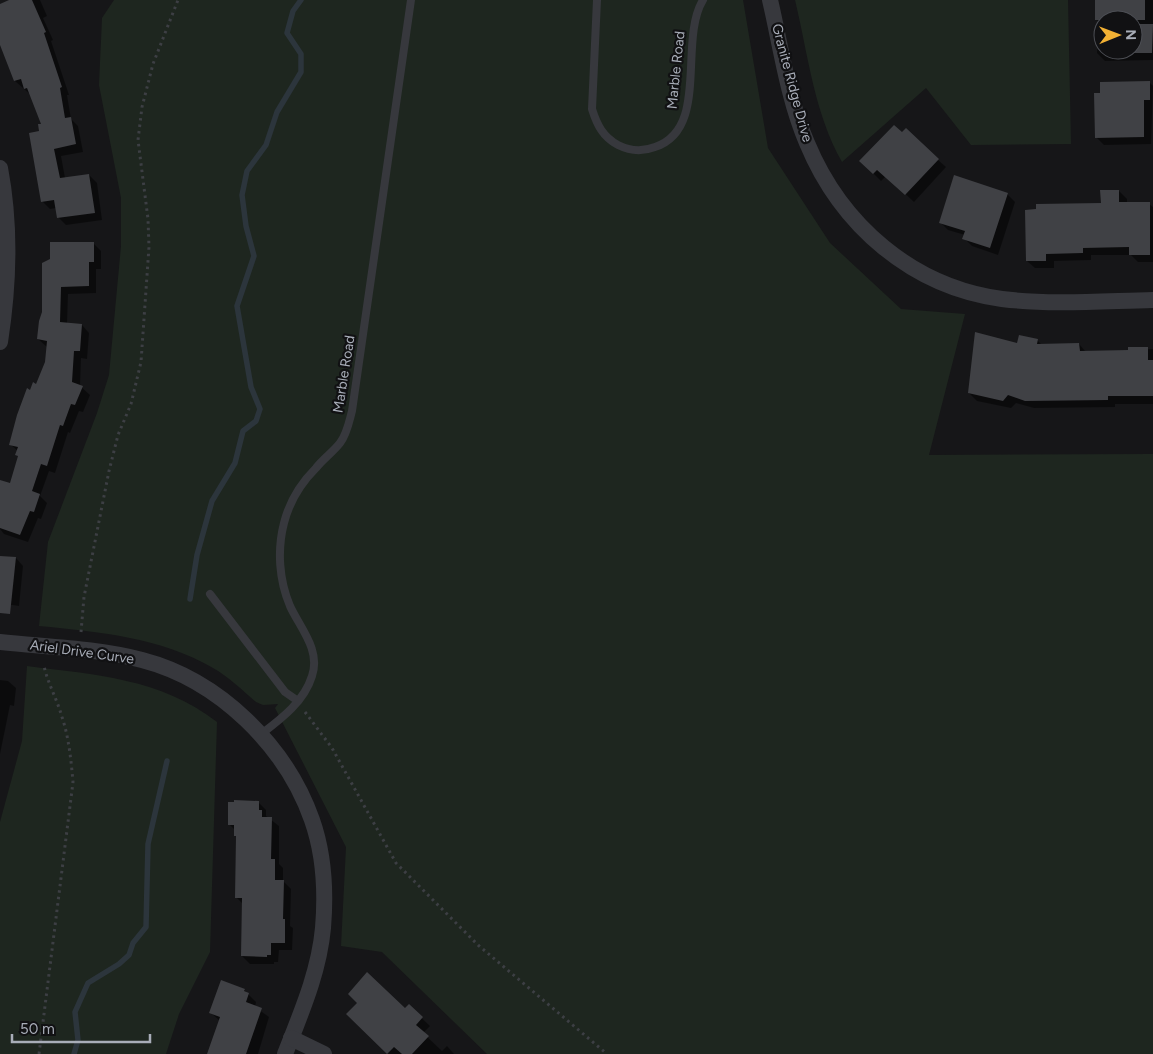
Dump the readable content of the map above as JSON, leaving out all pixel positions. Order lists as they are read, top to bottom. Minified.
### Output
{"streets":{"street":["Granite Ridge Drive","Ariel Drive Curve"],"lane":["Marble Road"]},"crossings":[["Marble Road","Ariel Drive Curve"]],"scale_bar":"50 m","north":"right"}
